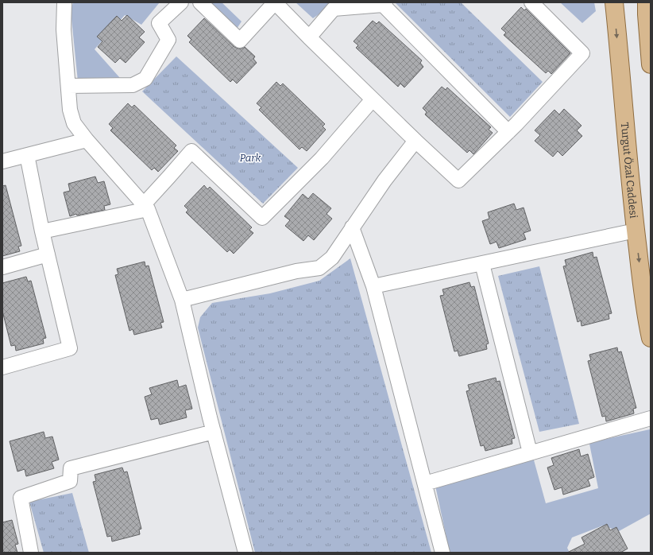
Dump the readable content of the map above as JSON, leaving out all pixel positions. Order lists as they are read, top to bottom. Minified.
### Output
{"streets":{"main road":["Turgut Özal Caddesi"]},"one_way":["Turgut Özal Caddesi"],"parks":["Park"]}
